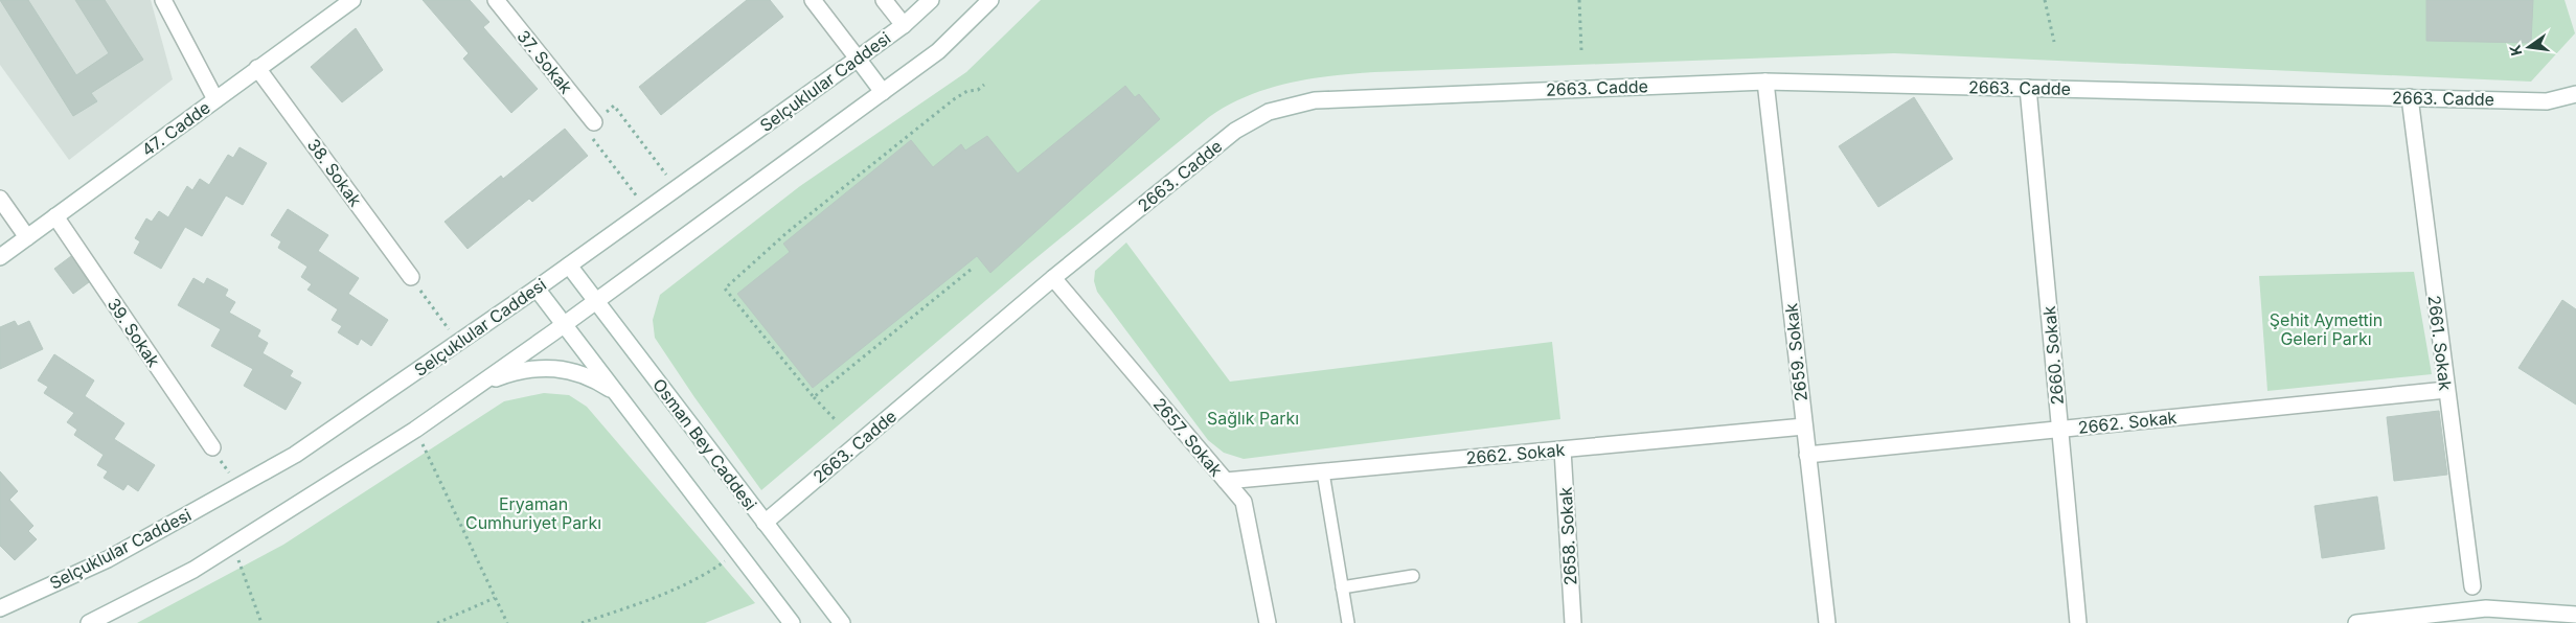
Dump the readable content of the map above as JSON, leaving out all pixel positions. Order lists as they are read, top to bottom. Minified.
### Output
{"streets":{"street":["37. Sokak","Selçuklular Caddesi","2663. Cadde","47. Cadde","38. Sokak","39. Sokak","2661. Sokak","2659. Sokak","2660. Sokak","2662. Sokak","2657. Sokak","Osman Bey Caddesi","2658. Sokak"]},"crossings":[["Selçuklular Caddesi","Osman Bey Caddesi"],["2663. Cadde","2661. Sokak"],["2663. Cadde","2659. Sokak"],["2663. Cadde","2660. Sokak"],["2663. Cadde","2657. Sokak"],["2663. Cadde","Osman Bey Caddesi"],["47. Cadde","38. Sokak"],["47. Cadde","39. Sokak"],["2661. Sokak","2662. Sokak"],["2659. Sokak","2662. Sokak"],["2660. Sokak","2662. Sokak"],["2662. Sokak","2657. Sokak"],["2662. Sokak","2658. Sokak"]],"parks":["Şehit Aymettin Geleri Parkı","Sağlık Parkı","Eryaman Cumhuriyet Parkı"],"north":"left"}
